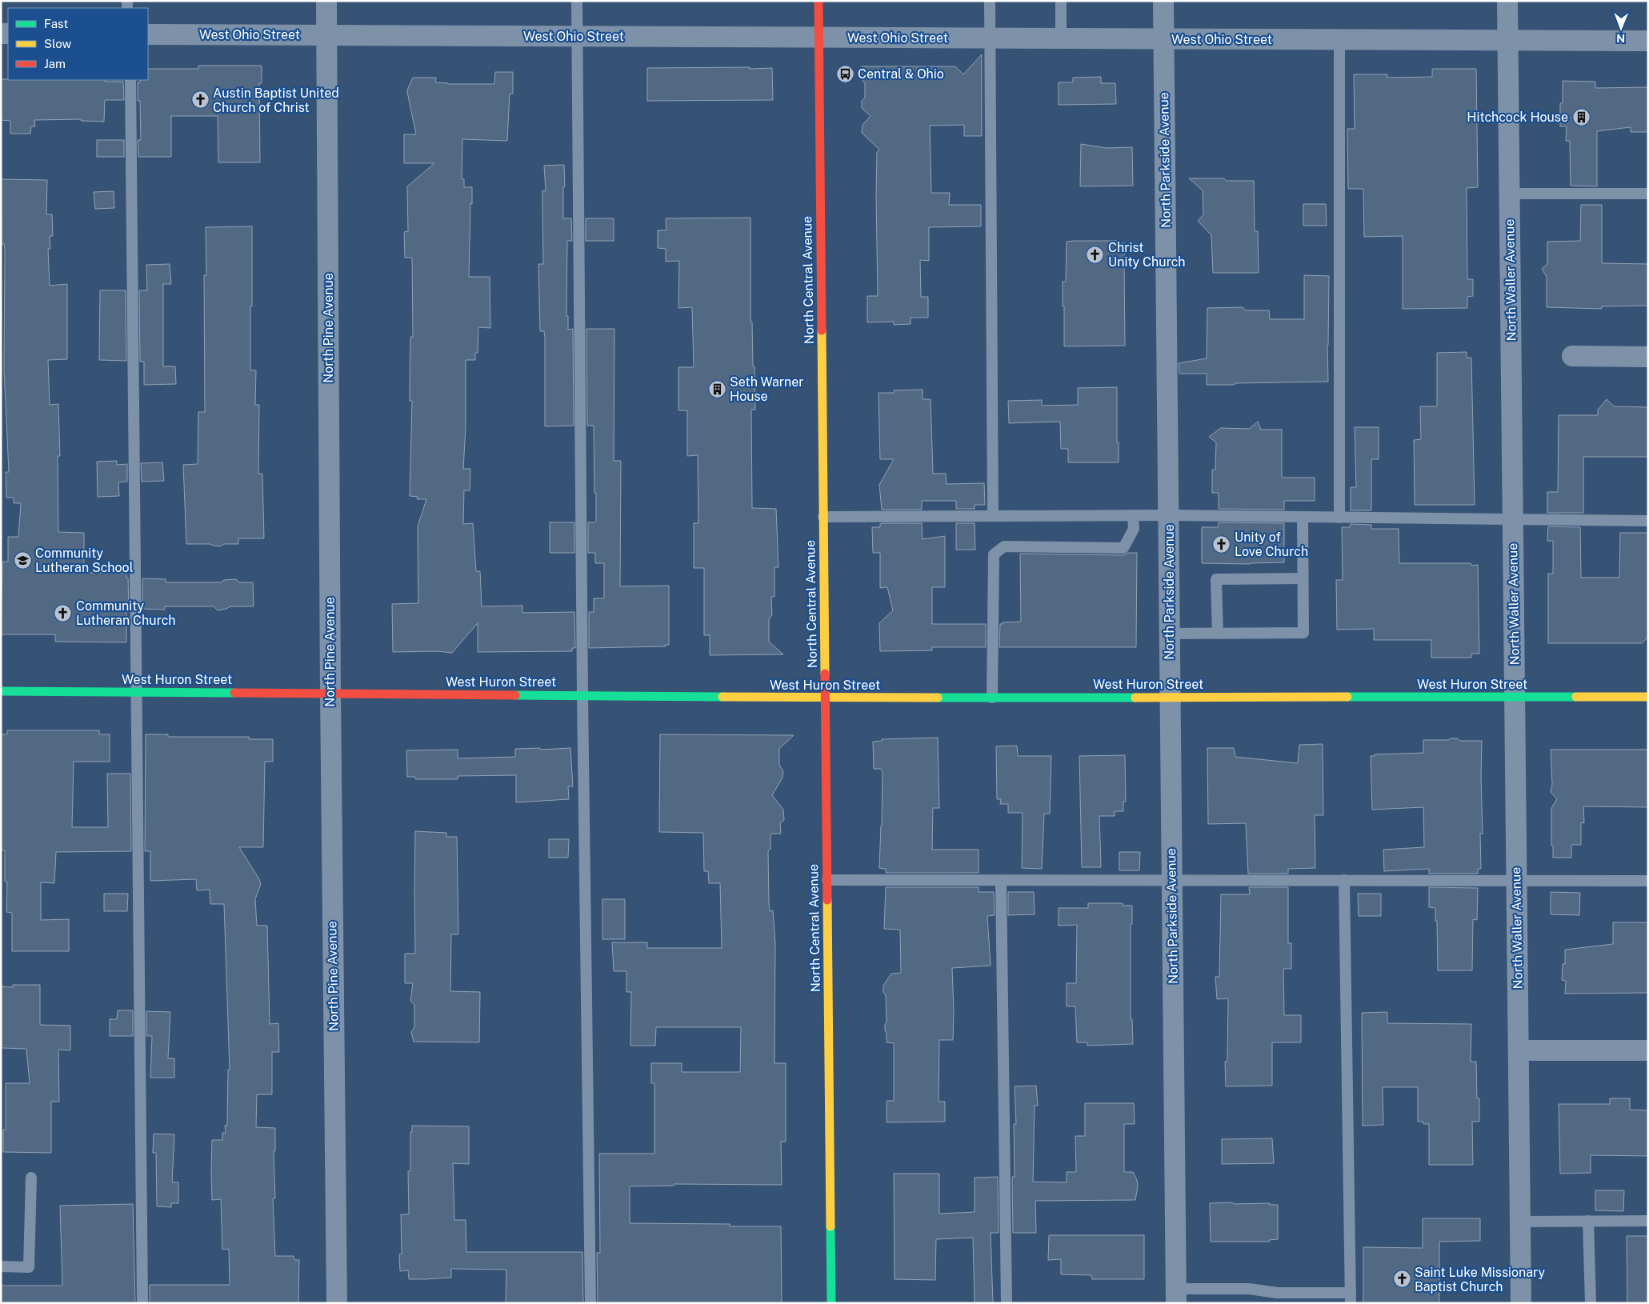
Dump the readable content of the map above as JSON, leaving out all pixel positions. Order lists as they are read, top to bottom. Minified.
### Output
{"streets":{"street":["West Ohio Street","North Parkside Avenue","North Central Avenue","North Waller Avenue","North Pine Avenue","West Huron Street"]},"crossings":[["West Ohio Street","North Parkside Avenue"],["West Ohio Street","North Central Avenue"],["West Ohio Street","North Waller Avenue"],["West Ohio Street","North Pine Avenue"],["North Parkside Avenue","West Huron Street"],["North Central Avenue","West Huron Street"],["North Waller Avenue","West Huron Street"],["North Pine Avenue","West Huron Street"]],"places":{"bus stop":["Central & Ohio"],"church":["Austin Baptist United Church of Christ","Christ Unity Church","Unity of Love Church","Community Lutheran Church","Saint Luke Missionary Baptist Church"],"building":["Hitchcock House","Seth Warner House"],"school or university":["Community Lutheran School"]},"legend":["Fast","Slow","Jam"],"north":"bottom"}
